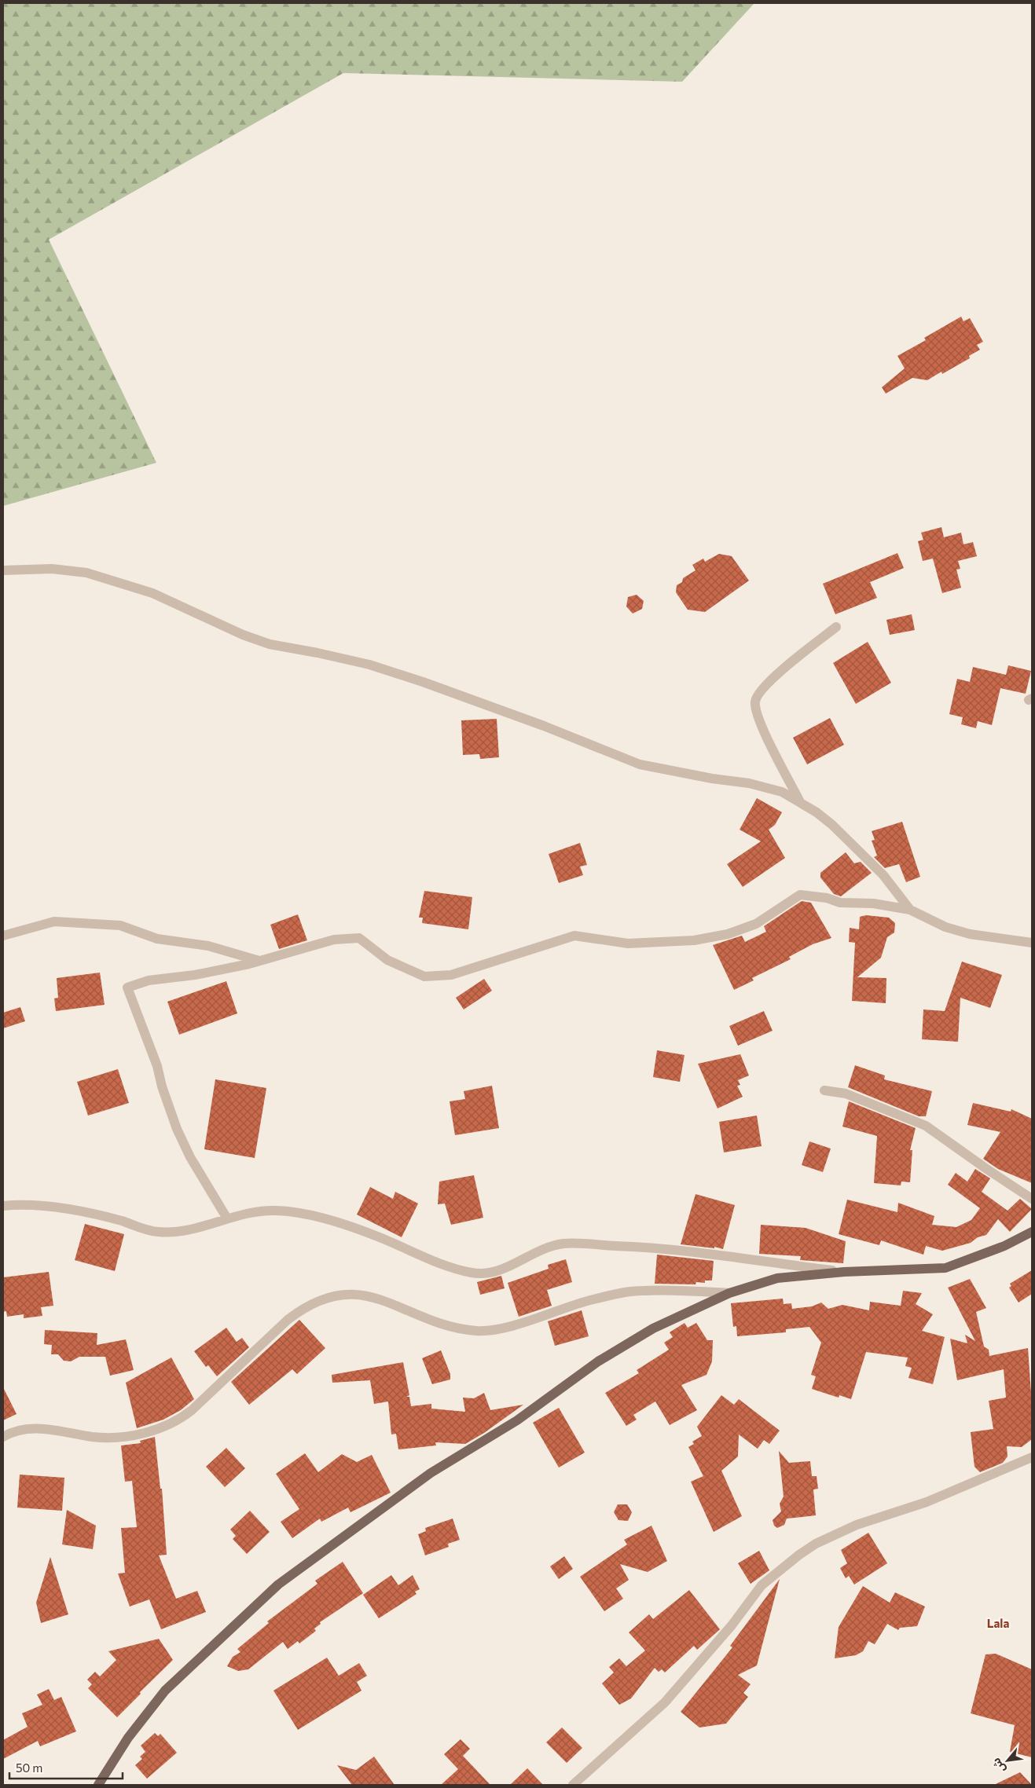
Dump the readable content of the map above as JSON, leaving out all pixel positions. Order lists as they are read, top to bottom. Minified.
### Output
{"districts":["Lala"],"scale_bar":"50 m","north":"bottom left"}
